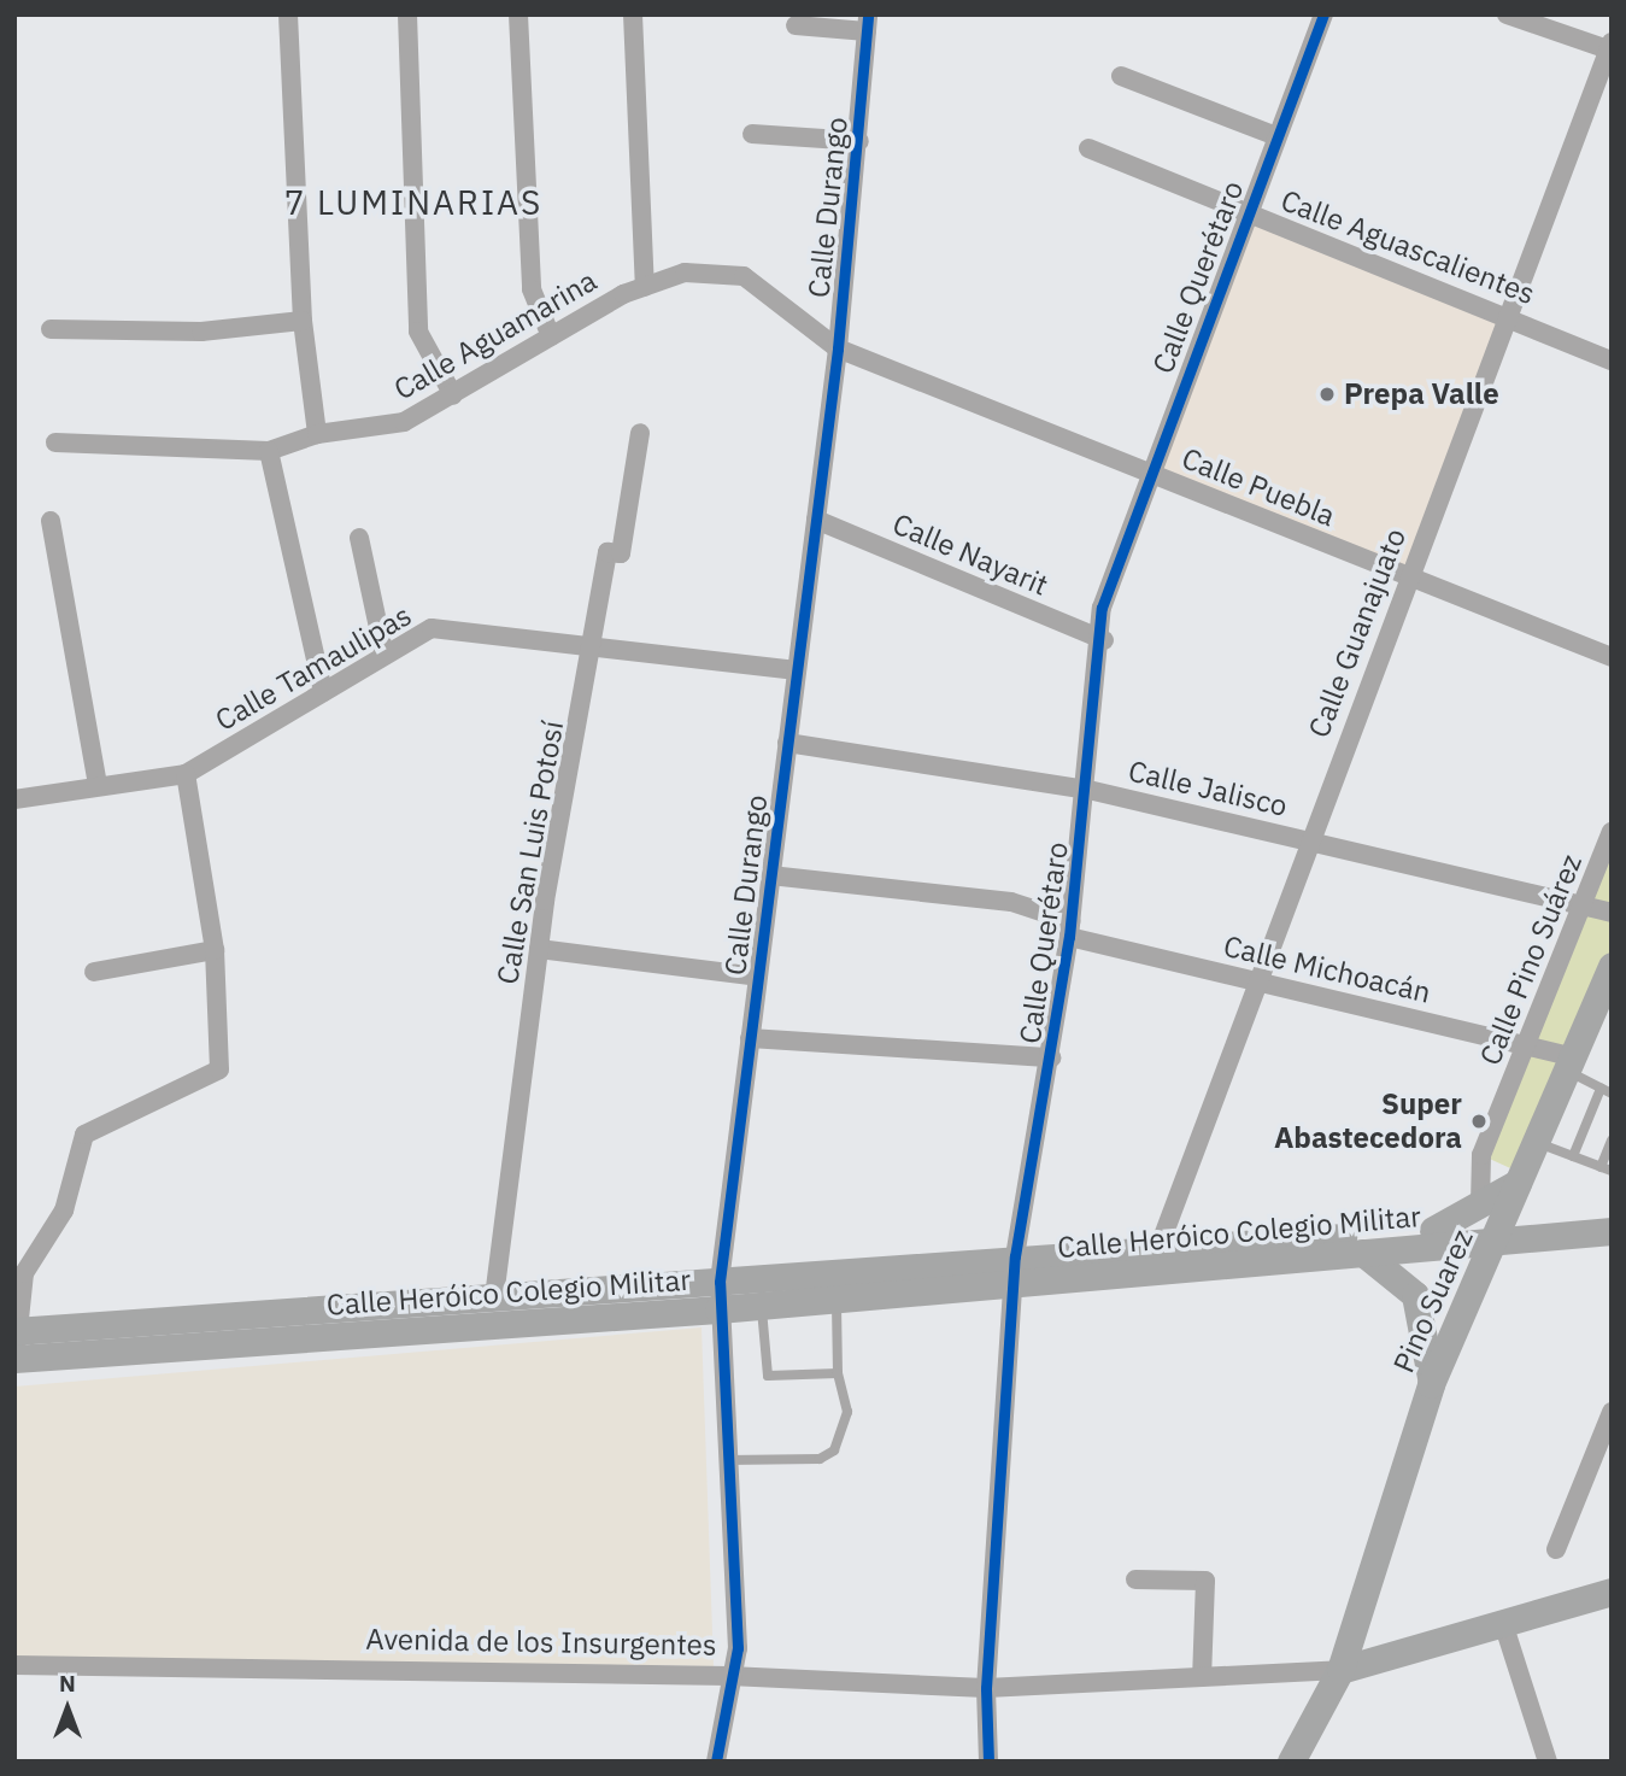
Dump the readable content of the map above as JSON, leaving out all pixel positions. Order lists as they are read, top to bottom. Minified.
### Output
{"streets":{"main road":["Calle Heróico Colegio Militar","Pino Suarez","Avenida de los Insurgentes"],"street":["Calle Durango","Calle Aguascalientes","Calle Querétaro","Calle Aguamarina","Calle Puebla","Calle Nayarit","Calle Guanajuato","Calle Tamaulipas","Calle Jalisco","Calle San Luis Potosí","Calle Pino Suárez","Calle Michoacán"]},"crossings":[["Calle Durango","Calle Aguamarina"],["Calle Durango","Calle Puebla"],["Calle Durango","Calle Nayarit"],["Calle Durango","Calle Tamaulipas"],["Calle Durango","Calle Jalisco"],["Calle Durango","Calle Michoacán"],["Calle Durango","Calle Heróico Colegio Militar"],["Calle Durango","Avenida de los Insurgentes"],["Calle Aguascalientes","Calle Querétaro"],["Calle Aguascalientes","Calle Guanajuato"],["Calle Querétaro","Calle Puebla"],["Calle Querétaro","Calle Nayarit"],["Calle Querétaro","Calle Jalisco"],["Calle Querétaro","Calle Michoacán"],["Calle Querétaro","Calle Heróico Colegio Militar"],["Calle Querétaro","Avenida de los Insurgentes"],["Calle Aguamarina","Calle Puebla"],["Calle Puebla","Calle Guanajuato"],["Calle Guanajuato","Calle Jalisco"],["Calle Guanajuato","Calle Michoacán"],["Calle Guanajuato","Calle Heróico Colegio Militar"],["Calle Tamaulipas","Calle San Luis Potosí"],["Calle Jalisco","Calle Pino Suárez"],["Calle San Luis Potosí","Calle Heróico Colegio Militar"],["Calle Pino Suárez","Calle Michoacán"],["Calle Michoacán","Pino Suarez"],["Calle Heróico Colegio Militar","Pino Suarez"],["Pino Suarez","Avenida de los Insurgentes"]],"districts":["7 LUMINARIAS"],"places":["Prepa Valle","Super Abastecedora"],"north":"top"}
